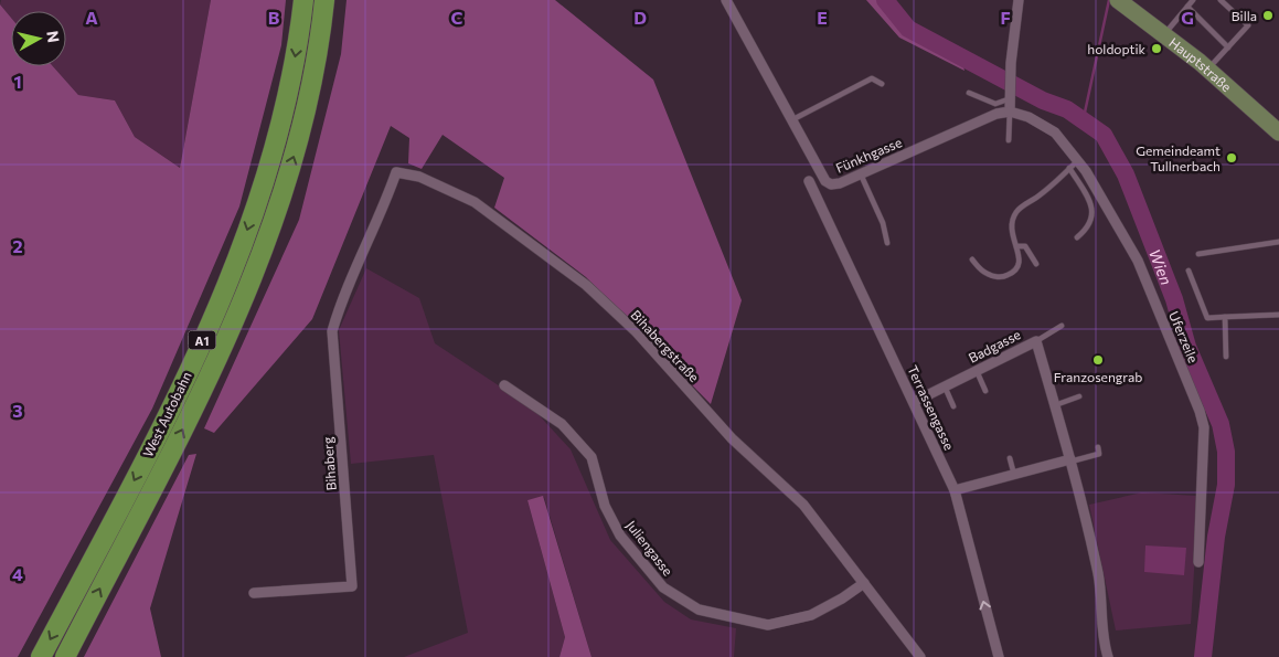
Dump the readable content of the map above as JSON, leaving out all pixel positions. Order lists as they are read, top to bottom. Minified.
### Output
{"streets":{"highway":["A1","West Autobahn"],"main road":["Hauptstraße"],"street":["Fünkhgasse","Uferzeile","Bihabergstraße","Badgasse","Terrassengasse","Bihaberg","Juliengasse"]},"crossings":[["Fünkhgasse","Uferzeile"],["Bihabergstraße","Bihaberg"],["Bihabergstraße","Juliengasse"],["Badgasse","Terrassengasse"]],"water":["Wien"],"places":["Billa","holdoptik","Gemeindeamt Tullnerbach","Franzosengrab"],"north":"right","grid":{"columns":["A","B","C","D","E","F","G"],"rows":["1","2","3","4"]}}
